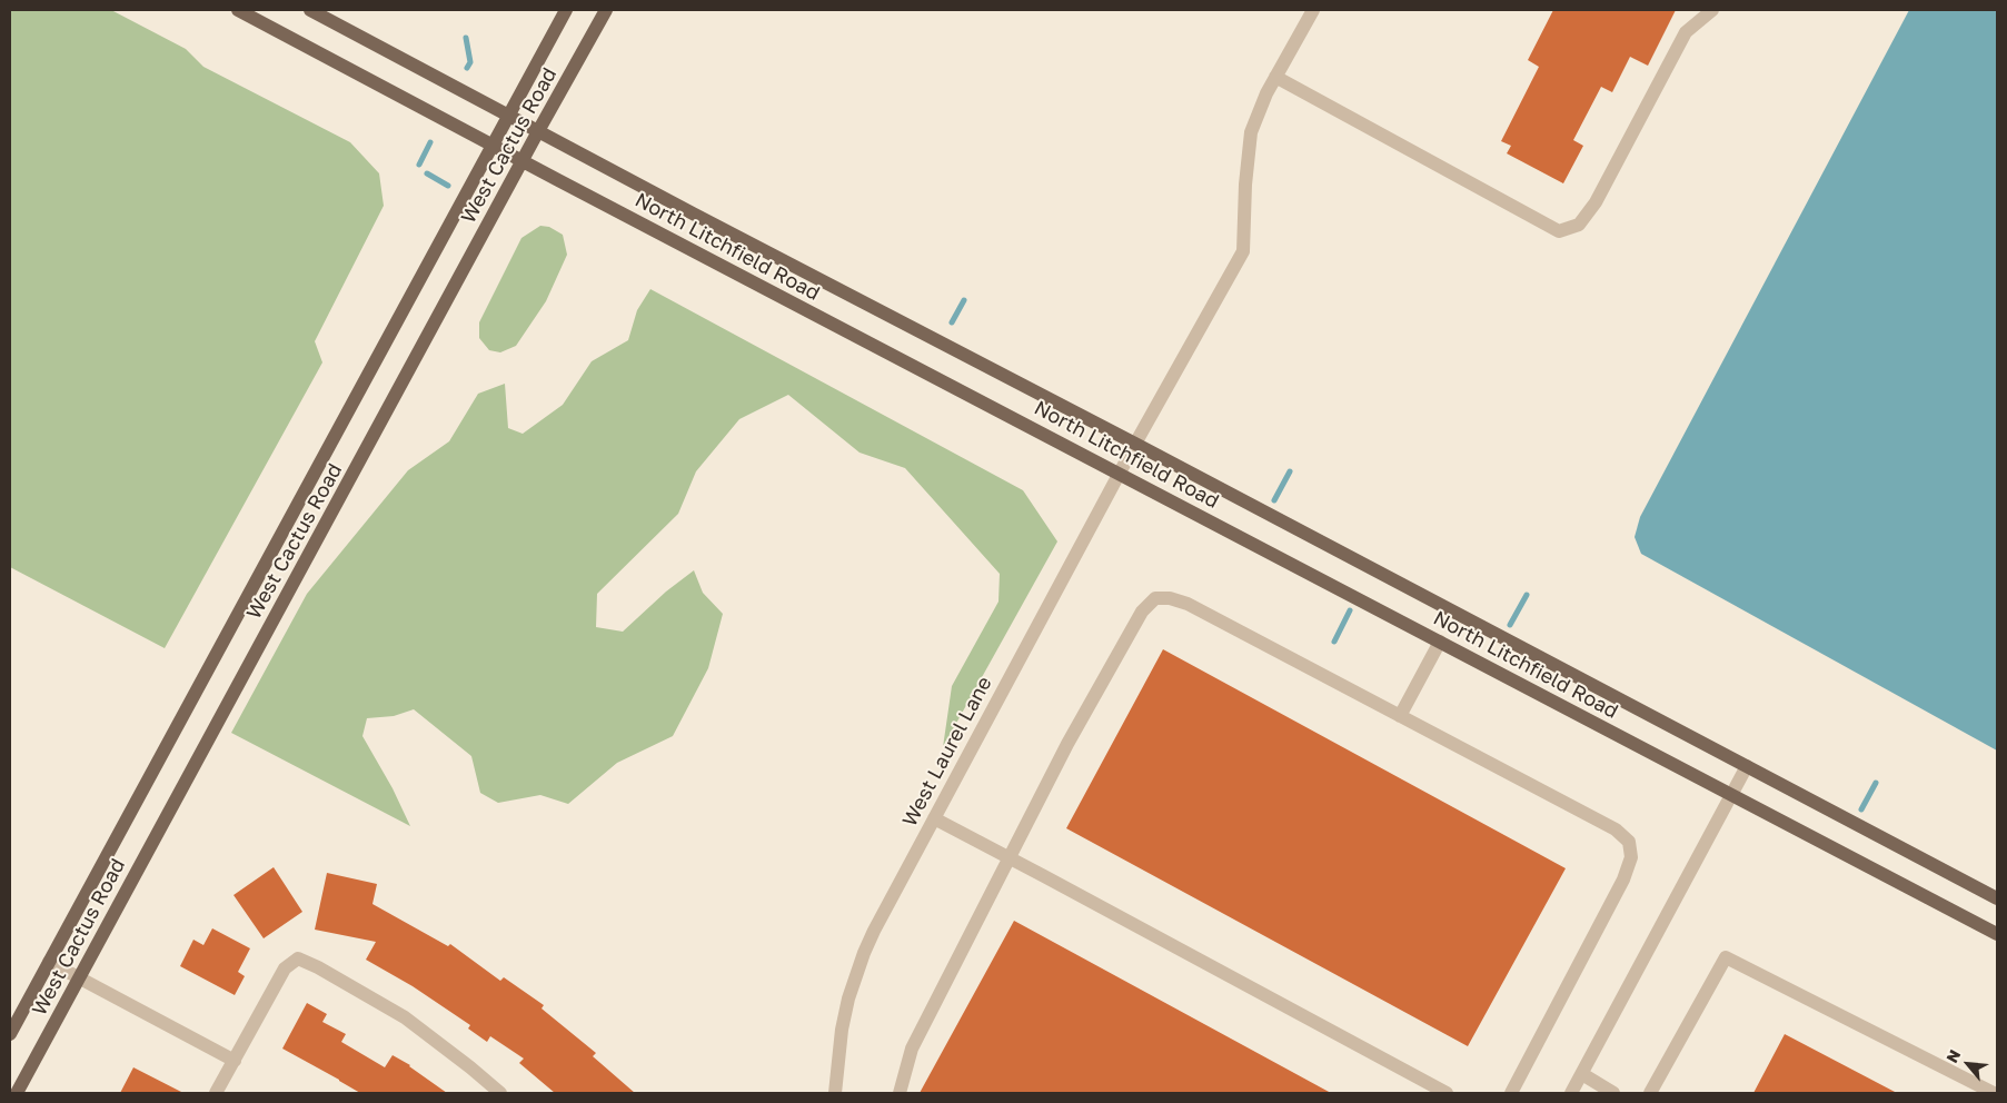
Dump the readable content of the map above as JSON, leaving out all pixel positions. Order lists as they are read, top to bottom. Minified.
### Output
{"streets":{"main road":["West Cactus Road","North Litchfield Road"],"street":["West Laurel Lane"]},"crossings":[["West Cactus Road","North Litchfield Road"],["North Litchfield Road","West Laurel Lane"]],"north":"top left"}
